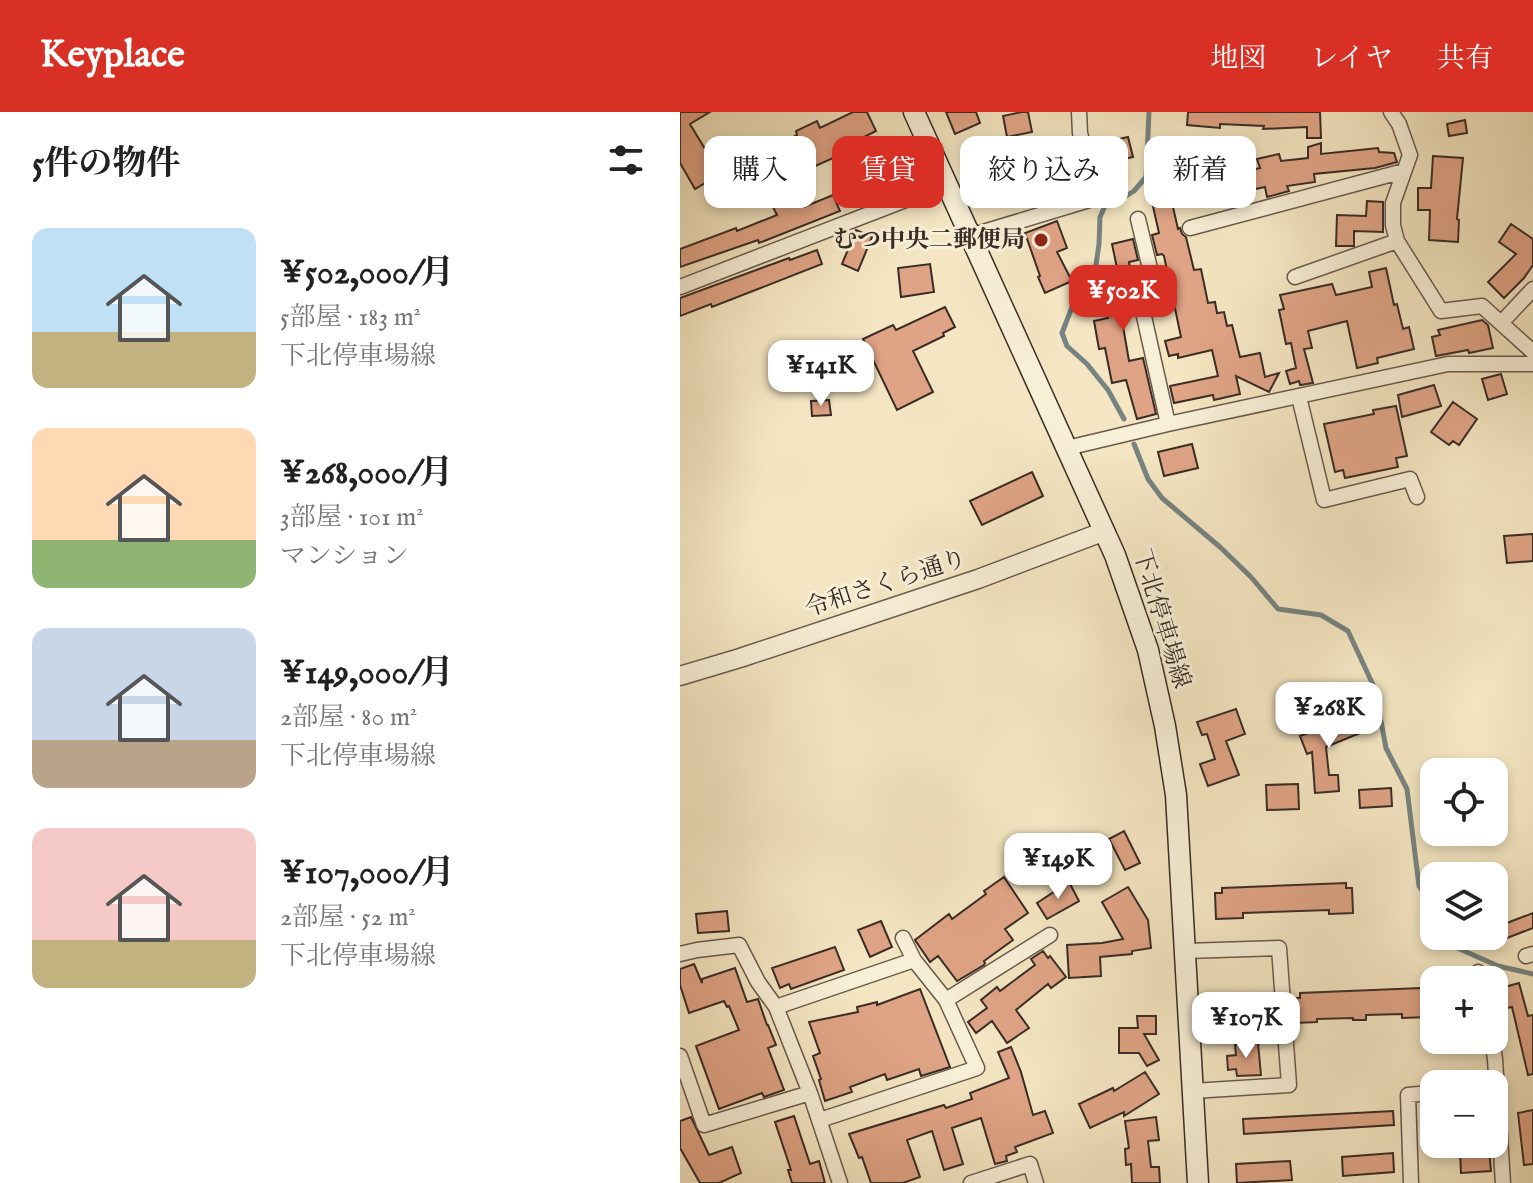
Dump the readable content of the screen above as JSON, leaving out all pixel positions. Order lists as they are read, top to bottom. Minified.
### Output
{"streets":{"main road":["下北停車場線"],"street":["令和さくら通り"]},"crossings":[["令和さくら通り","下北停車場線"]],"places":["むつ中央二郵便局"],"page":{"header":"Keyplace","nav":["地図","レイヤ","共有"],"heading":"5件の物件","chip":["購入","賃貸","絞り込み","新着"],"list":[{"name":"¥502,000/月","note":"5部屋 · 183 m² · 下北停車場線"},{"name":"¥268,000/月","note":"3部屋 · 101 m² · マンション"},{"name":"¥149,000/月","note":"2部屋 · 80 m² · 下北停車場線"},{"name":"¥107,000/月","note":"2部屋 · 52 m² · 下北停車場線"}],"price":["¥502K","¥141K","¥268K","¥149K","¥107K"],"map_buttons":["+","−"]}}
